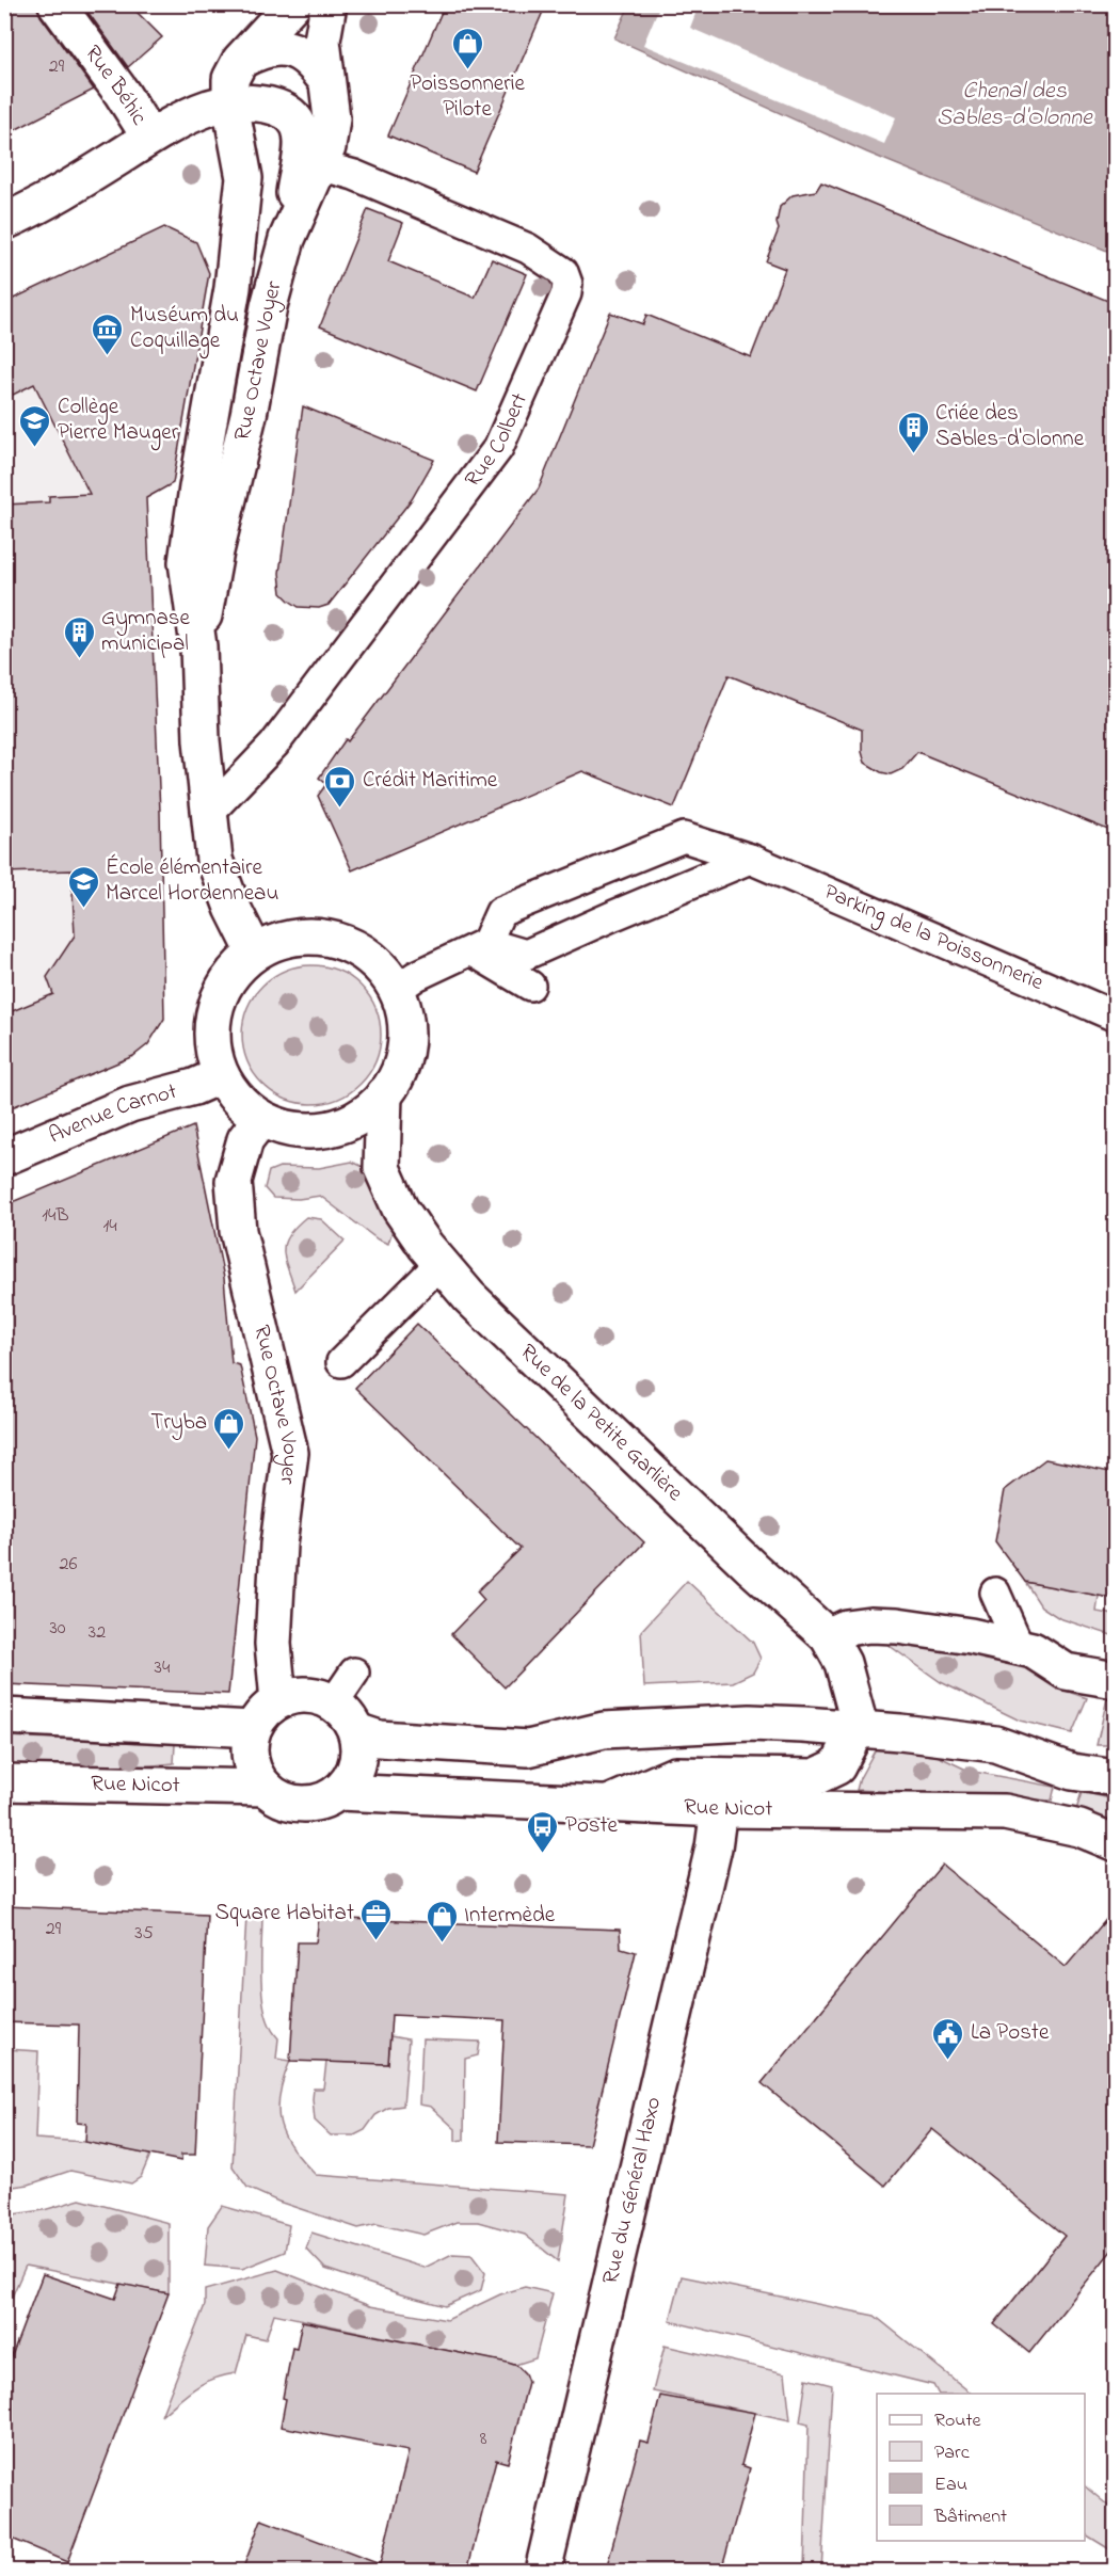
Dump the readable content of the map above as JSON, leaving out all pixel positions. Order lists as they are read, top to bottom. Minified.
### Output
{"streets":{"street":["Rue Béhic","Rue Octave Voyer","Avenue Carnot","Rue de la Petite Garlière","Rue Nicot","Rue du Général Haxo"],"lane":["Rue Colbert","Parking de la Poissonnerie"]},"crossings":[["Rue Octave Voyer","Rue Colbert"],["Rue Octave Voyer","Avenue Carnot"],["Rue Octave Voyer","Rue de la Petite Garlière"],["Rue Octave Voyer","Rue Nicot"],["Avenue Carnot","Rue de la Petite Garlière"],["Rue Nicot","Rue du Général Haxo"]],"water":["Chenal des Sables-d'Olonne"],"places":{"shop":["Poissonnerie Pilote","Tryba","Intermède"],"museum":["Muséum du Coquillage"],"school or university":["Collège Pierre Mauger","École élémentaire Marcel Hordenneau"],"building":["Criée des Sables-d'Olonne","Gymnase municipal"],"bank":["Crédit Maritime"],"bus stop":["Poste"],"office":["Square Habitat"],"public building":["La Poste"]},"house_numbers":["29","14B","14","26","30","32","34","29","35","8"],"legend":["Route","Parc","Eau","Bâtiment"]}
